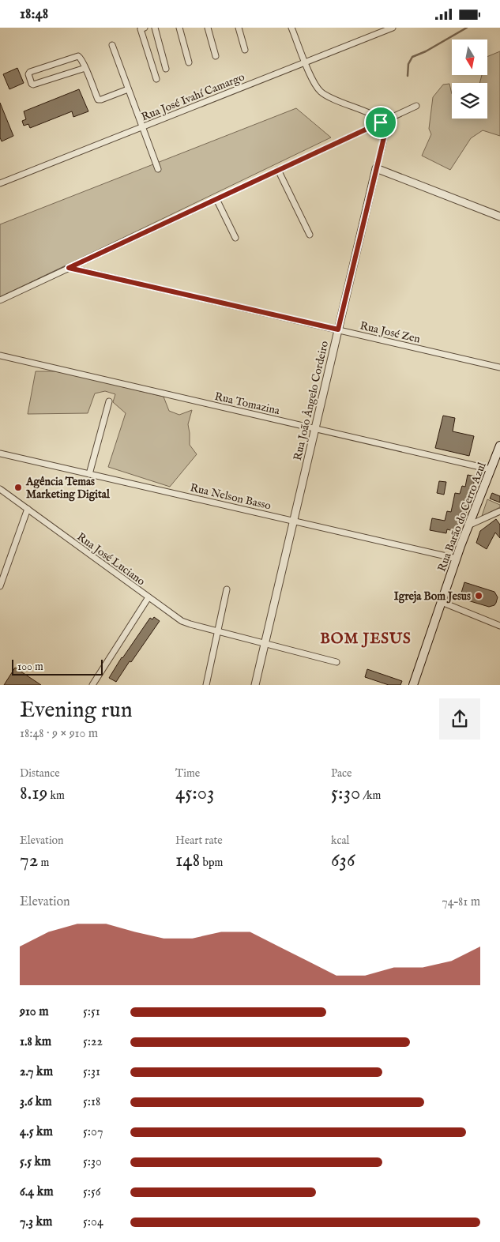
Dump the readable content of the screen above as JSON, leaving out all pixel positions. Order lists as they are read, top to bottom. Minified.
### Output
{"streets":{"main road":["Rua Barão do Cerro Azul"],"street":["Rua José Ivahí Camargo","Rua José Zen","Rua João Ângelo Cordeiro","Rua Tomazina","Rua Nelson Basso","Rua José Luciano"]},"crossings":[["Rua José Zen","Rua João Ângelo Cordeiro"],["Rua João Ângelo Cordeiro","Rua Tomazina"],["Rua João Ângelo Cordeiro","Rua Nelson Basso"],["Rua João Ângelo Cordeiro","Rua José Luciano"],["Rua Tomazina","Rua Barão do Cerro Azul"],["Rua Nelson Basso","Rua Barão do Cerro Azul"]],"districts":["BOM JESUS"],"places":["Agência Temas Marketing Digital","Igreja Bom Jesus"],"scale_bar":"100 m","north":"bottom","page":{"status":"18:48","scale":"100 m","heading":["Evening run","18:48 · 9 × 910 m"],"stats":[["Distance","8.19 km"],["Time","45:03"],["Pace","5:30 /km"],["Elevation","72 m"],["Heart rate","148 bpm"],["kcal","636"]],"chart":["Elevation","74–81 m"],"list":[{"name":"910 m","note":"5:51"},{"name":"1.8 km","note":"5:22"},{"name":"2.7 km","note":"5:31"},{"name":"3.6 km","note":"5:18"},{"name":"4.5 km","note":"5:07"},{"name":"5.5 km","note":"5:30"},{"name":"6.4 km","note":"5:56"},{"name":"7.3 km","note":"5:04"}]}}
